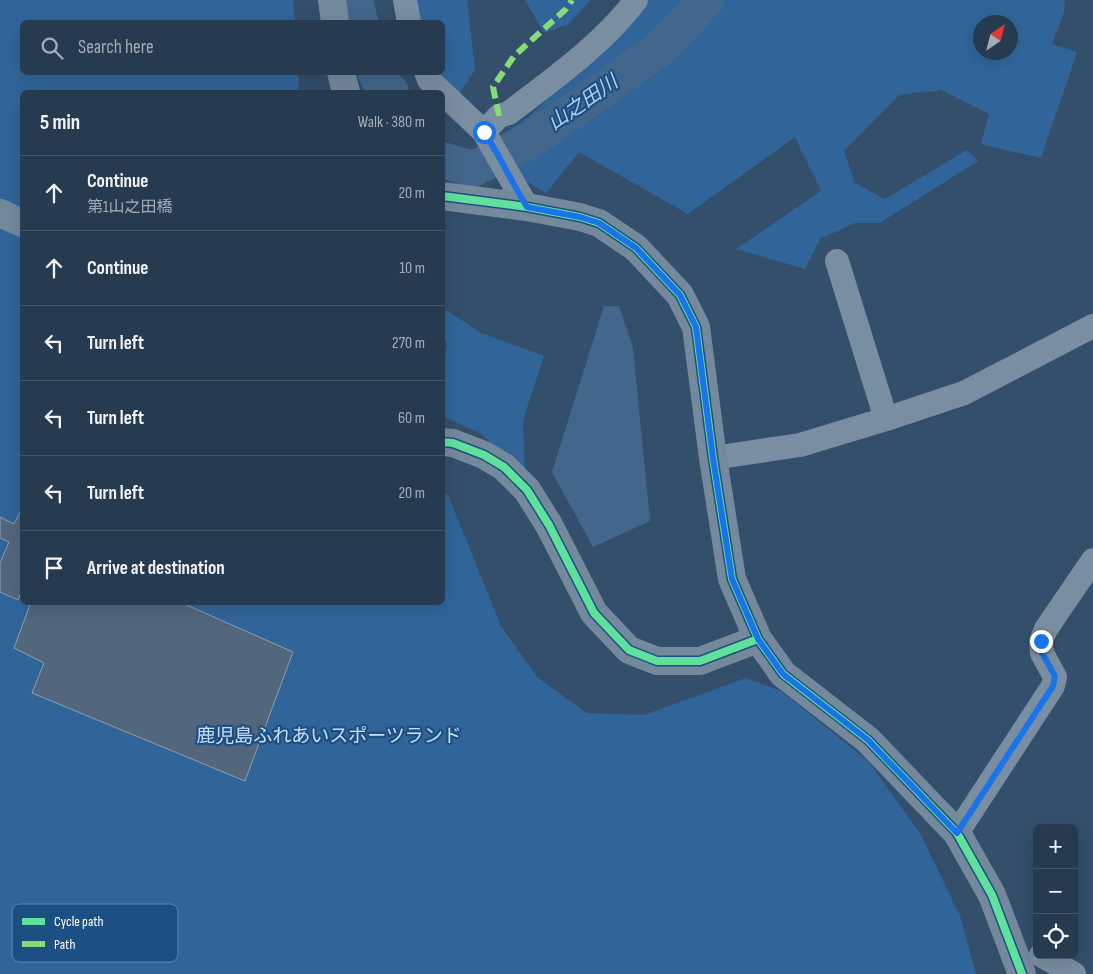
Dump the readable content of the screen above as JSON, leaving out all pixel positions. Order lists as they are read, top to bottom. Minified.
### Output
{"water":["山之田川"],"parks":["鹿児島ふれあいスポーツランド"],"legend":["Cycle path","Path"],"north":"top right","page":{"search":"Search here","heading":["5 min","Walk · 380 m"],"list":[["Continue","第1山之田橋","20 m"],["Continue","10 m"],["Turn left","270 m"],["Turn left","60 m"],["Turn left","20 m"],"Arrive at destination"],"map_buttons":["+","−"]}}
